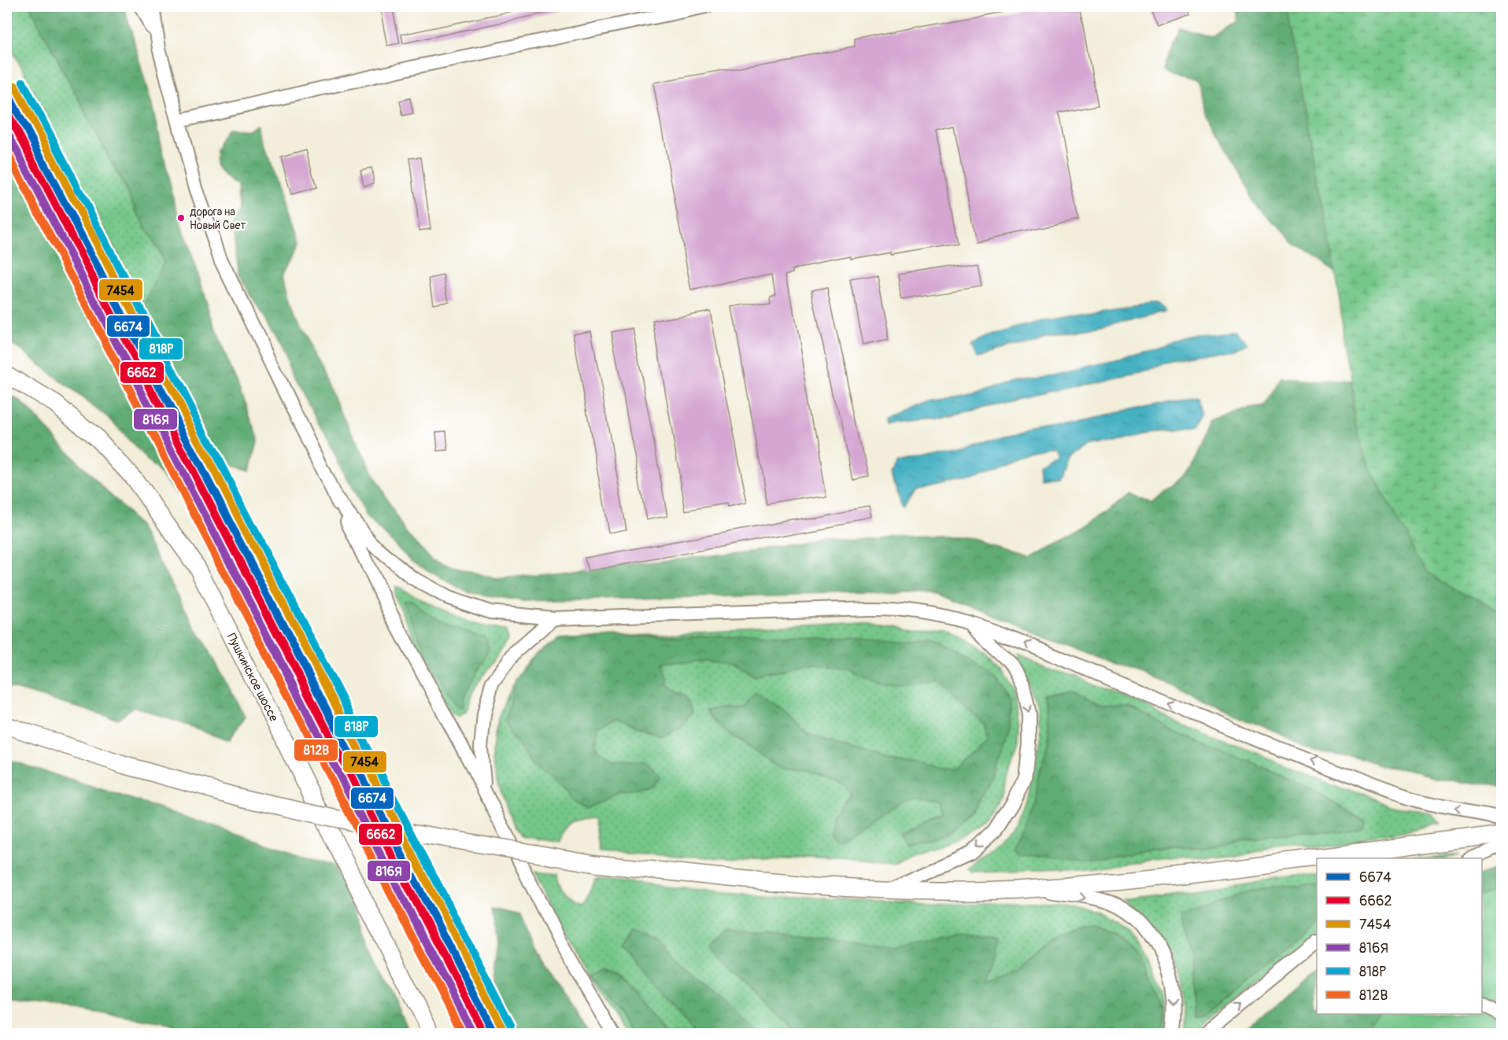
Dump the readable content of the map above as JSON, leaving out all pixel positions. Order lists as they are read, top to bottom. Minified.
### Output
{"streets":{"main road":["Пушкинское шоссе"]},"places":["дорога на Новый Свет"],"lines":["transit line 818Р","transit line 7454","transit line 6674","transit line 6662","transit line 816Я","transit line 812В"],"legend":["6674","6662","7454","816Я","818Р","812В"]}
